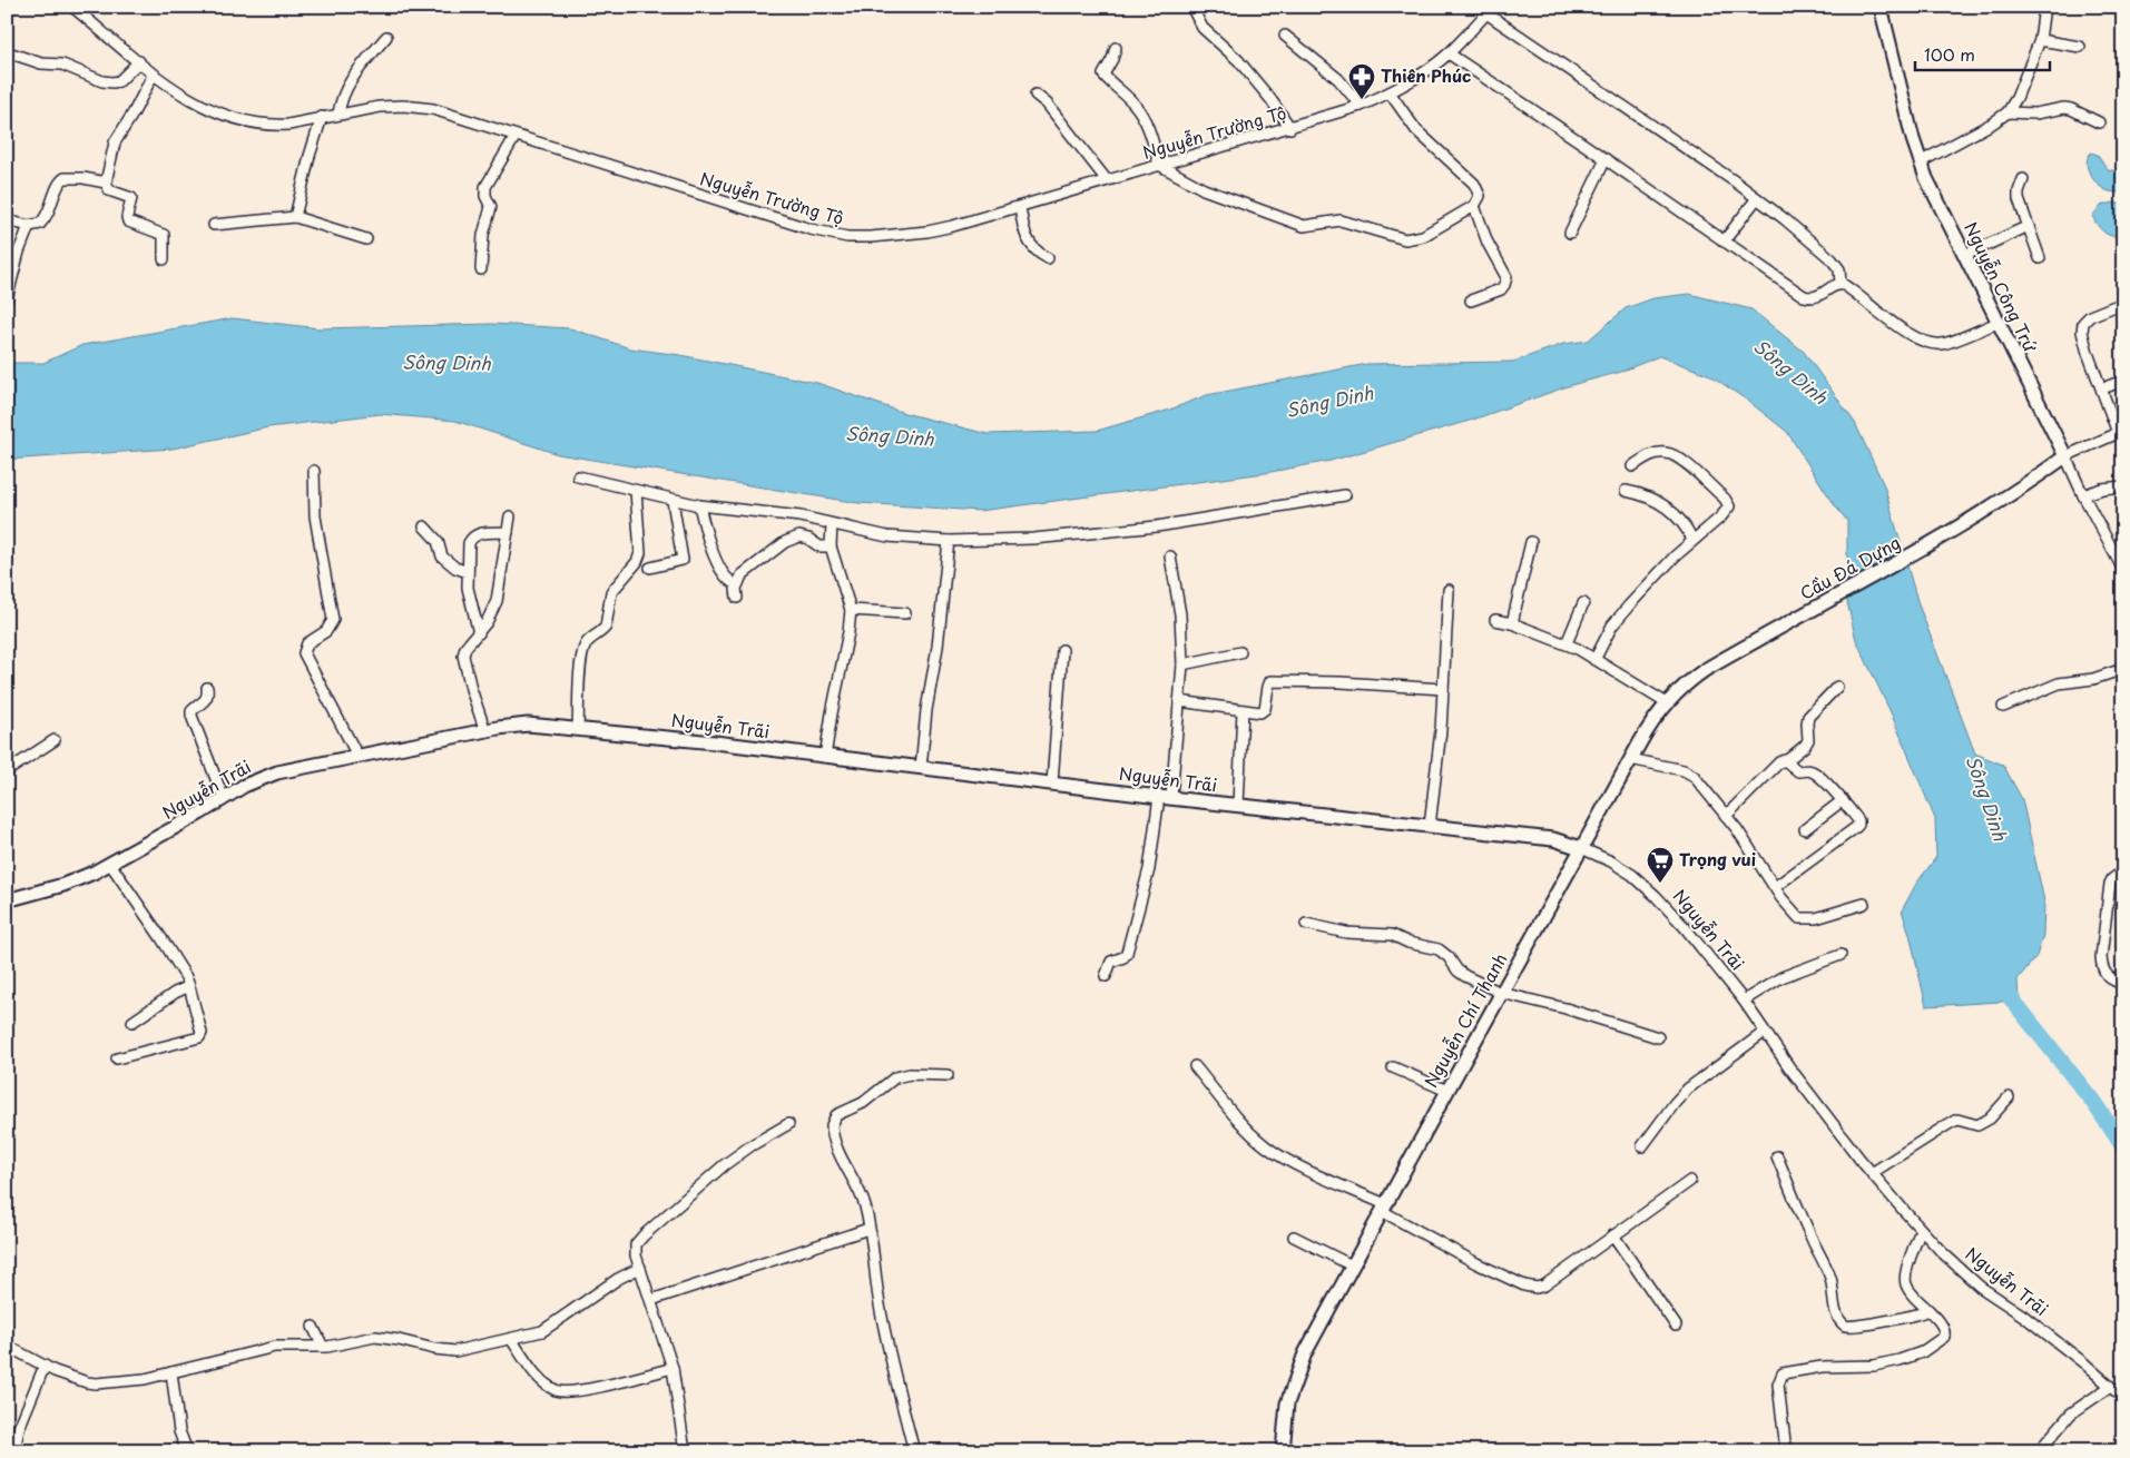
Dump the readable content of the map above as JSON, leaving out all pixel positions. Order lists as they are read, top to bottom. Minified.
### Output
{"streets":{"main road":["Nguyễn Công Trứ","Cầu Đá Dựng","Nguyễn Trãi","Nguyễn Chí Thanh"],"street":["Nguyễn Trường Tộ"]},"crossings":[["Nguyễn Công Trứ","Cầu Đá Dựng"],["Cầu Đá Dựng","Nguyễn Chí Thanh"],["Nguyễn Trãi","Nguyễn Chí Thanh"]],"water":["Sông Dinh"],"places":{"pharmacy":["Thiên Phúc"],"supermarket":["Trọng vui"]},"scale_bar":"100 m"}
